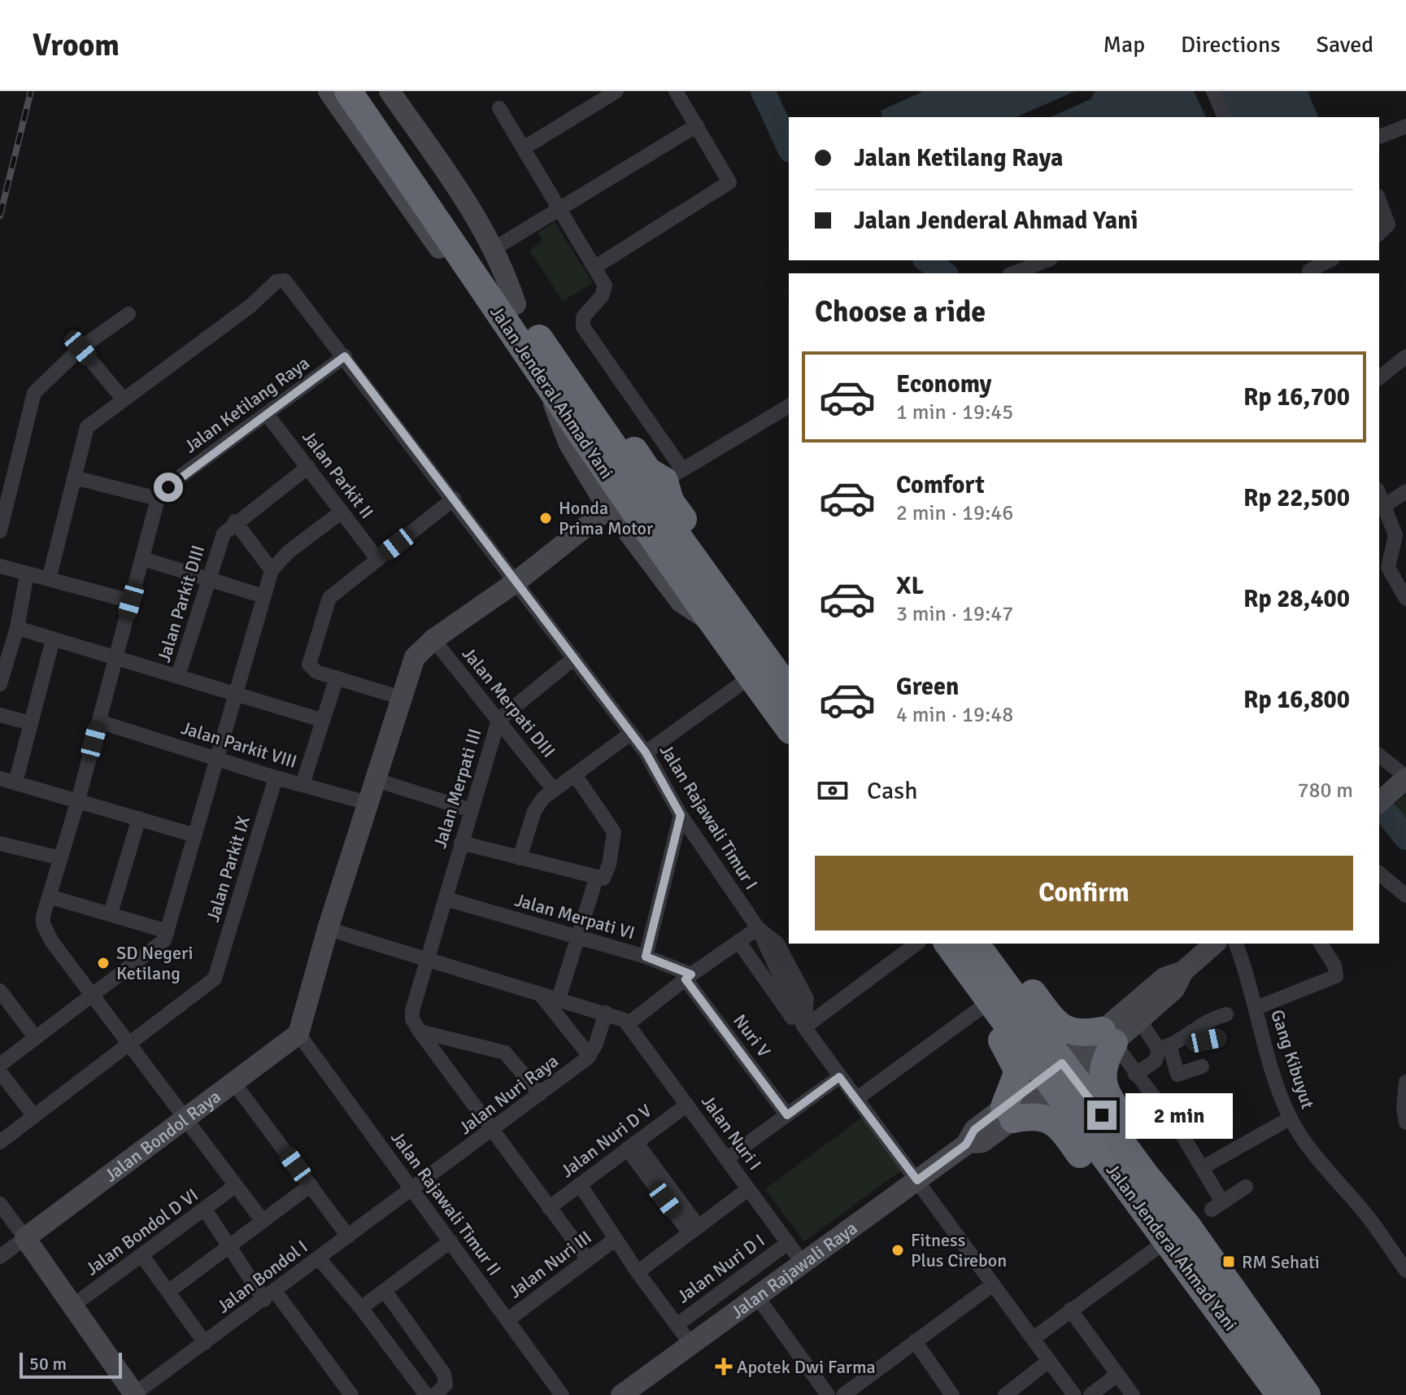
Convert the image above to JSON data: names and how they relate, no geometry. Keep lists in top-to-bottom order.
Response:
{
  "streets": {
    "highway": ["Jalan Jenderal Ahmad Yani"],
    "street": [
      "Jalan Ketilang Raya",
      "Jalan Parkit II",
      "Jalan Parkit DIII",
      "Jalan Merpati DIII",
      "Jalan Parkit VIII",
      "Jalan Merpati III",
      "Jalan Rajawali Timur I",
      "Jalan Parkit IX",
      "Jalan Merpati VI",
      "Nuri V",
      "Gang Kibuyut",
      "Jalan Nuri Raya",
      "Jalan Nuri I",
      "Jalan Bondol Raya",
      "Jalan Nuri D V",
      "Jalan Rajawali Timur II",
      "Jalan Bondol D VI",
      "Jalan Nuri III",
      "Jalan Nuri D I",
      "Jalan Rajawali Raya",
      "Jalan Bondol I"
    ]
  },
  "crossings": [
    ["Jalan Jenderal Ahmad Yani", "Jalan Rajawali Raya"],
    ["Jalan Ketilang Raya", "Jalan Parkit II"],
    ["Jalan Ketilang Raya", "Jalan Rajawali Timur I"],
    ["Jalan Parkit II", "Jalan Parkit DIII"],
    ["Jalan Merpati DIII", "Jalan Merpati III"],
    ["Jalan Parkit VIII", "Jalan Parkit IX"],
    ["Jalan Merpati III", "Jalan Rajawali Timur I"],
    ["Jalan Merpati III", "Jalan Merpati VI"],
    ["Jalan Rajawali Timur I", "Jalan Rajawali Raya"],
    ["Jalan Merpati VI", "Nuri V"],
    ["Jalan Nuri Raya", "Jalan Rajawali Timur II"],
    ["Jalan Nuri Raya", "Jalan Bondol I"],
    ["Jalan Nuri I", "Jalan Nuri D V"],
    ["Jalan Nuri I", "Jalan Nuri D I"],
    ["Jalan Nuri I", "Jalan Rajawali Raya"],
    ["Jalan Bondol Raya", "Jalan Rajawali Timur II"],
    ["Jalan Rajawali Timur II", "Jalan Nuri III"],
    ["Jalan Rajawali Timur II", "Jalan Bondol I"]
  ],
  "places": {
    "other": ["Honda Prima Motor", "SD Negeri Ketilang", "Fitness Plus Cirebon"],
    "transit": ["RM Sehati"],
    "health": ["Apotek Dwi Farma"]
  },
  "scale_bar": "50 m",
  "page": {
    "header": "Vroom",
    "nav": ["Map", "Directions", "Saved"],
    "banner": ["Jalan Ketilang Raya", "Jalan Jenderal Ahmad Yani"],
    "heading": "Choose a ride",
    "list": [
      {
        "name": "Economy",
        "note": "1 min · 19:45",
        "value": "Rp 16,700"
      },
      {
        "name": "Comfort",
        "note": "2 min · 19:46",
        "value": "Rp 22,500"
      },
      {
        "name": "XL",
        "note": "3 min · 19:47",
        "value": "Rp 28,400"
      },
      {
        "name": "Green",
        "note": "4 min · 19:48",
        "value": "Rp 16,800"
      }
    ],
    "pay": ["Cash", "780 m"],
    "buttons": "Confirm",
    "bubble": "2 min",
    "scale": "50 m"
  }
}
